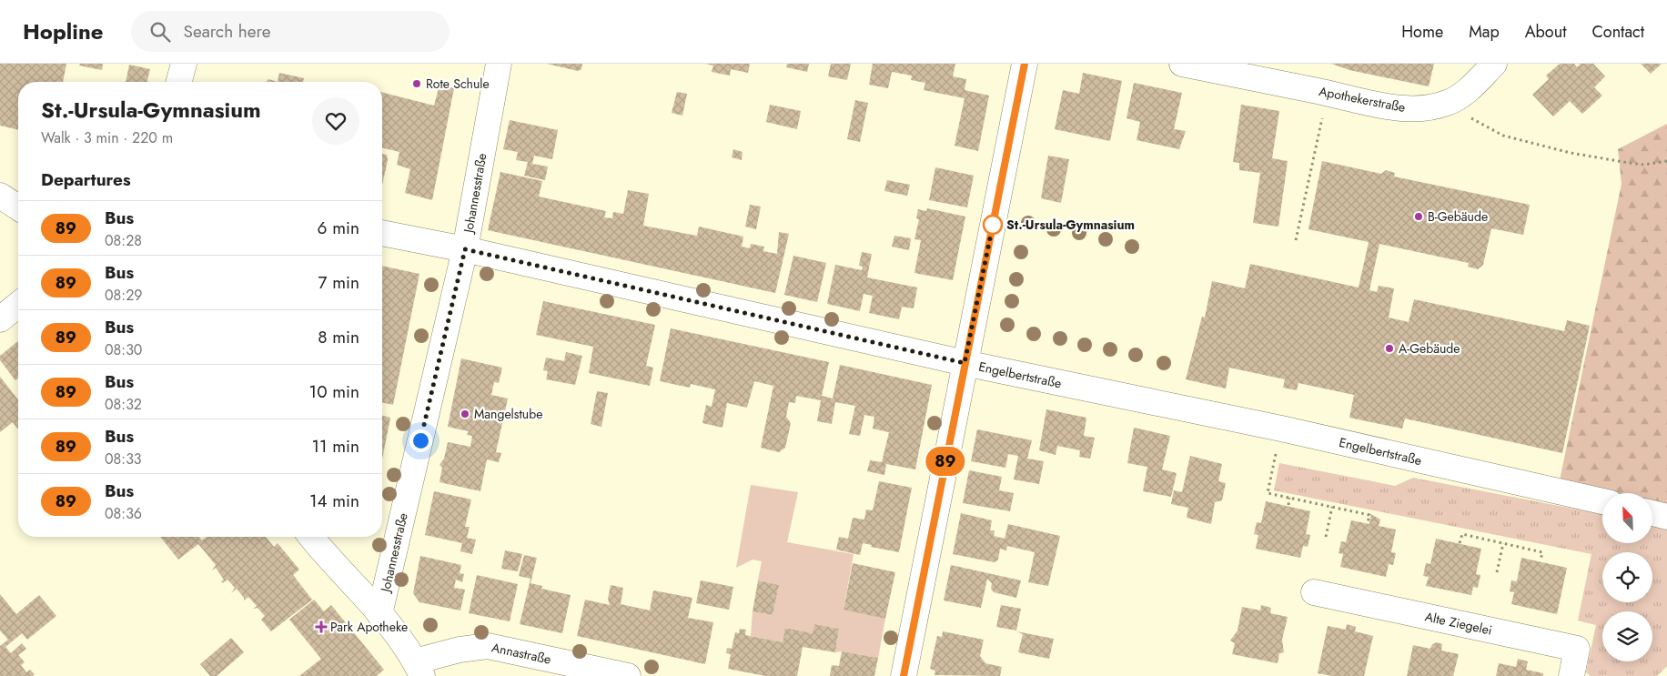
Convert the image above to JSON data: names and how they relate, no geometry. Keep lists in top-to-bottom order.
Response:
{
  "streets": {
    "street": [
      "Apothekerstraße",
      "Johannesstraße",
      "Engelbertstraße",
      "Alte Ziegelei",
      "Annastraße"
    ]
  },
  "crossings": [
    ["Johannesstraße", "Engelbertstraße"]
  ],
  "places": {
    "other": [
      "Rote Schule",
      "B-Gebäude",
      "St.-Ursula-Gymnasium",
      "A-Gebäude",
      "Mangelstube"
    ],
    "health": ["Park Apotheke"]
  },
  "lines": ["bus line 89"],
  "north": "top left",
  "page": {
    "header": "Hopline",
    "search": "Search here",
    "nav": [
      "Home",
      "Map",
      "About",
      "Contact"
    ],
    "on_map": "89",
    "heading": [
      ["St.-Ursula-Gymnasium", "Walk · 3 min · 220 m"],
      "Departures"
    ],
    "list": [
      {
        "mark": "89",
        "name": "Bus",
        "note": "08:28",
        "value": "6 min"
      },
      {
        "mark": "89",
        "name": "Bus",
        "note": "08:29",
        "value": "7 min"
      },
      {
        "mark": "89",
        "name": "Bus",
        "note": "08:30",
        "value": "8 min"
      },
      {
        "mark": "89",
        "name": "Bus",
        "note": "08:32",
        "value": "10 min"
      },
      {
        "mark": "89",
        "name": "Bus",
        "note": "08:33",
        "value": "11 min"
      },
      {
        "mark": "89",
        "name": "Bus",
        "note": "08:36",
        "value": "14 min"
      }
    ]
  }
}
